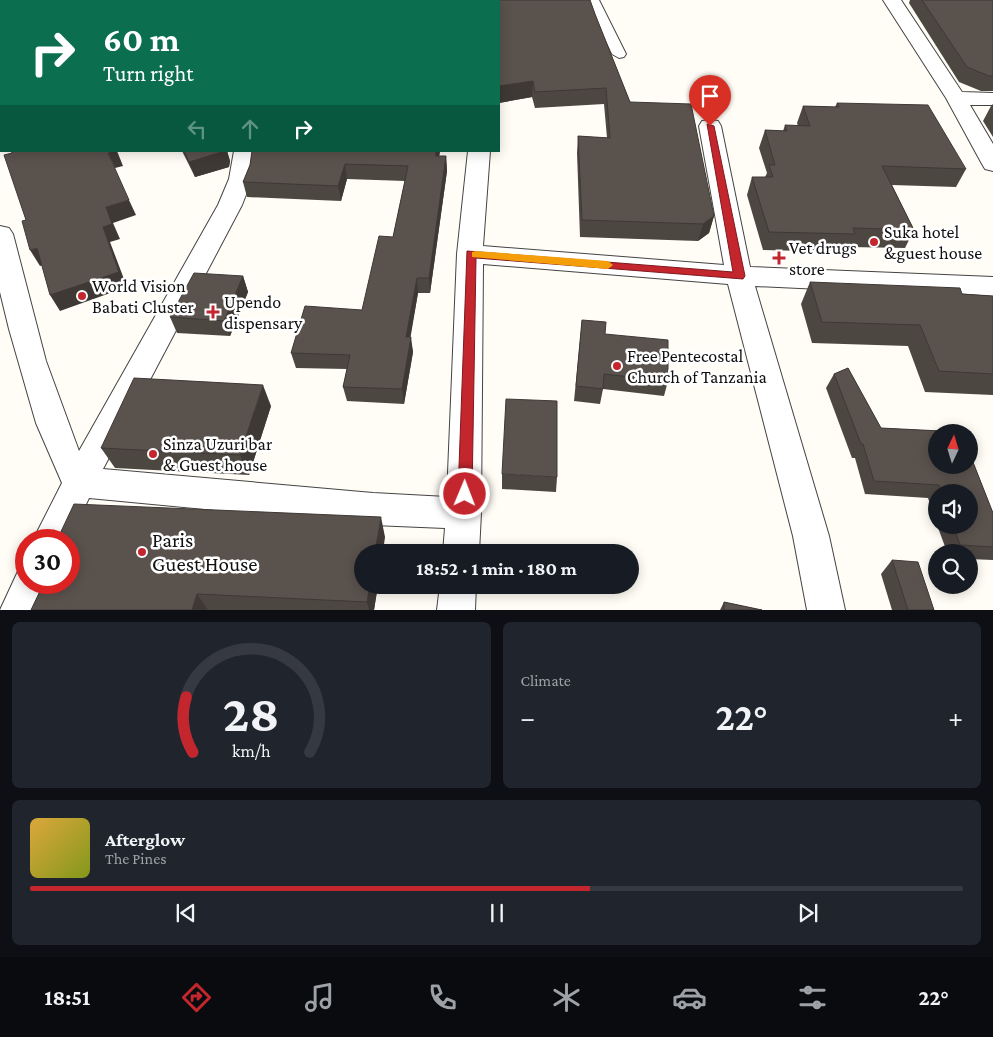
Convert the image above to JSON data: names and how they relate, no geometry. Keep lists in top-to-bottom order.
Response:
{
  "places": {
    "other": [
      "Suka hotel &guest house",
      "World Vision Babati Cluster",
      "Free Pentecostal Church of Tanzania",
      "Sinza Uzuri bar & Guest house",
      "Paris Guest House"
    ],
    "health": ["Vet drugs store", "Upendo dispensary"]
  },
  "north": "top",
  "page": {
    "turn": ["60 m", "Turn right"],
    "limit": "30",
    "trip": "18:52 · 1 min · 180 m",
    "tile": "Climate",
    "heat": ["−", "22°", "+"],
    "song": ["Afterglow", "The Pines"],
    "tabs": ["18:51", "22°"],
    "gauge": ["28", "km/h"]
  }
}
